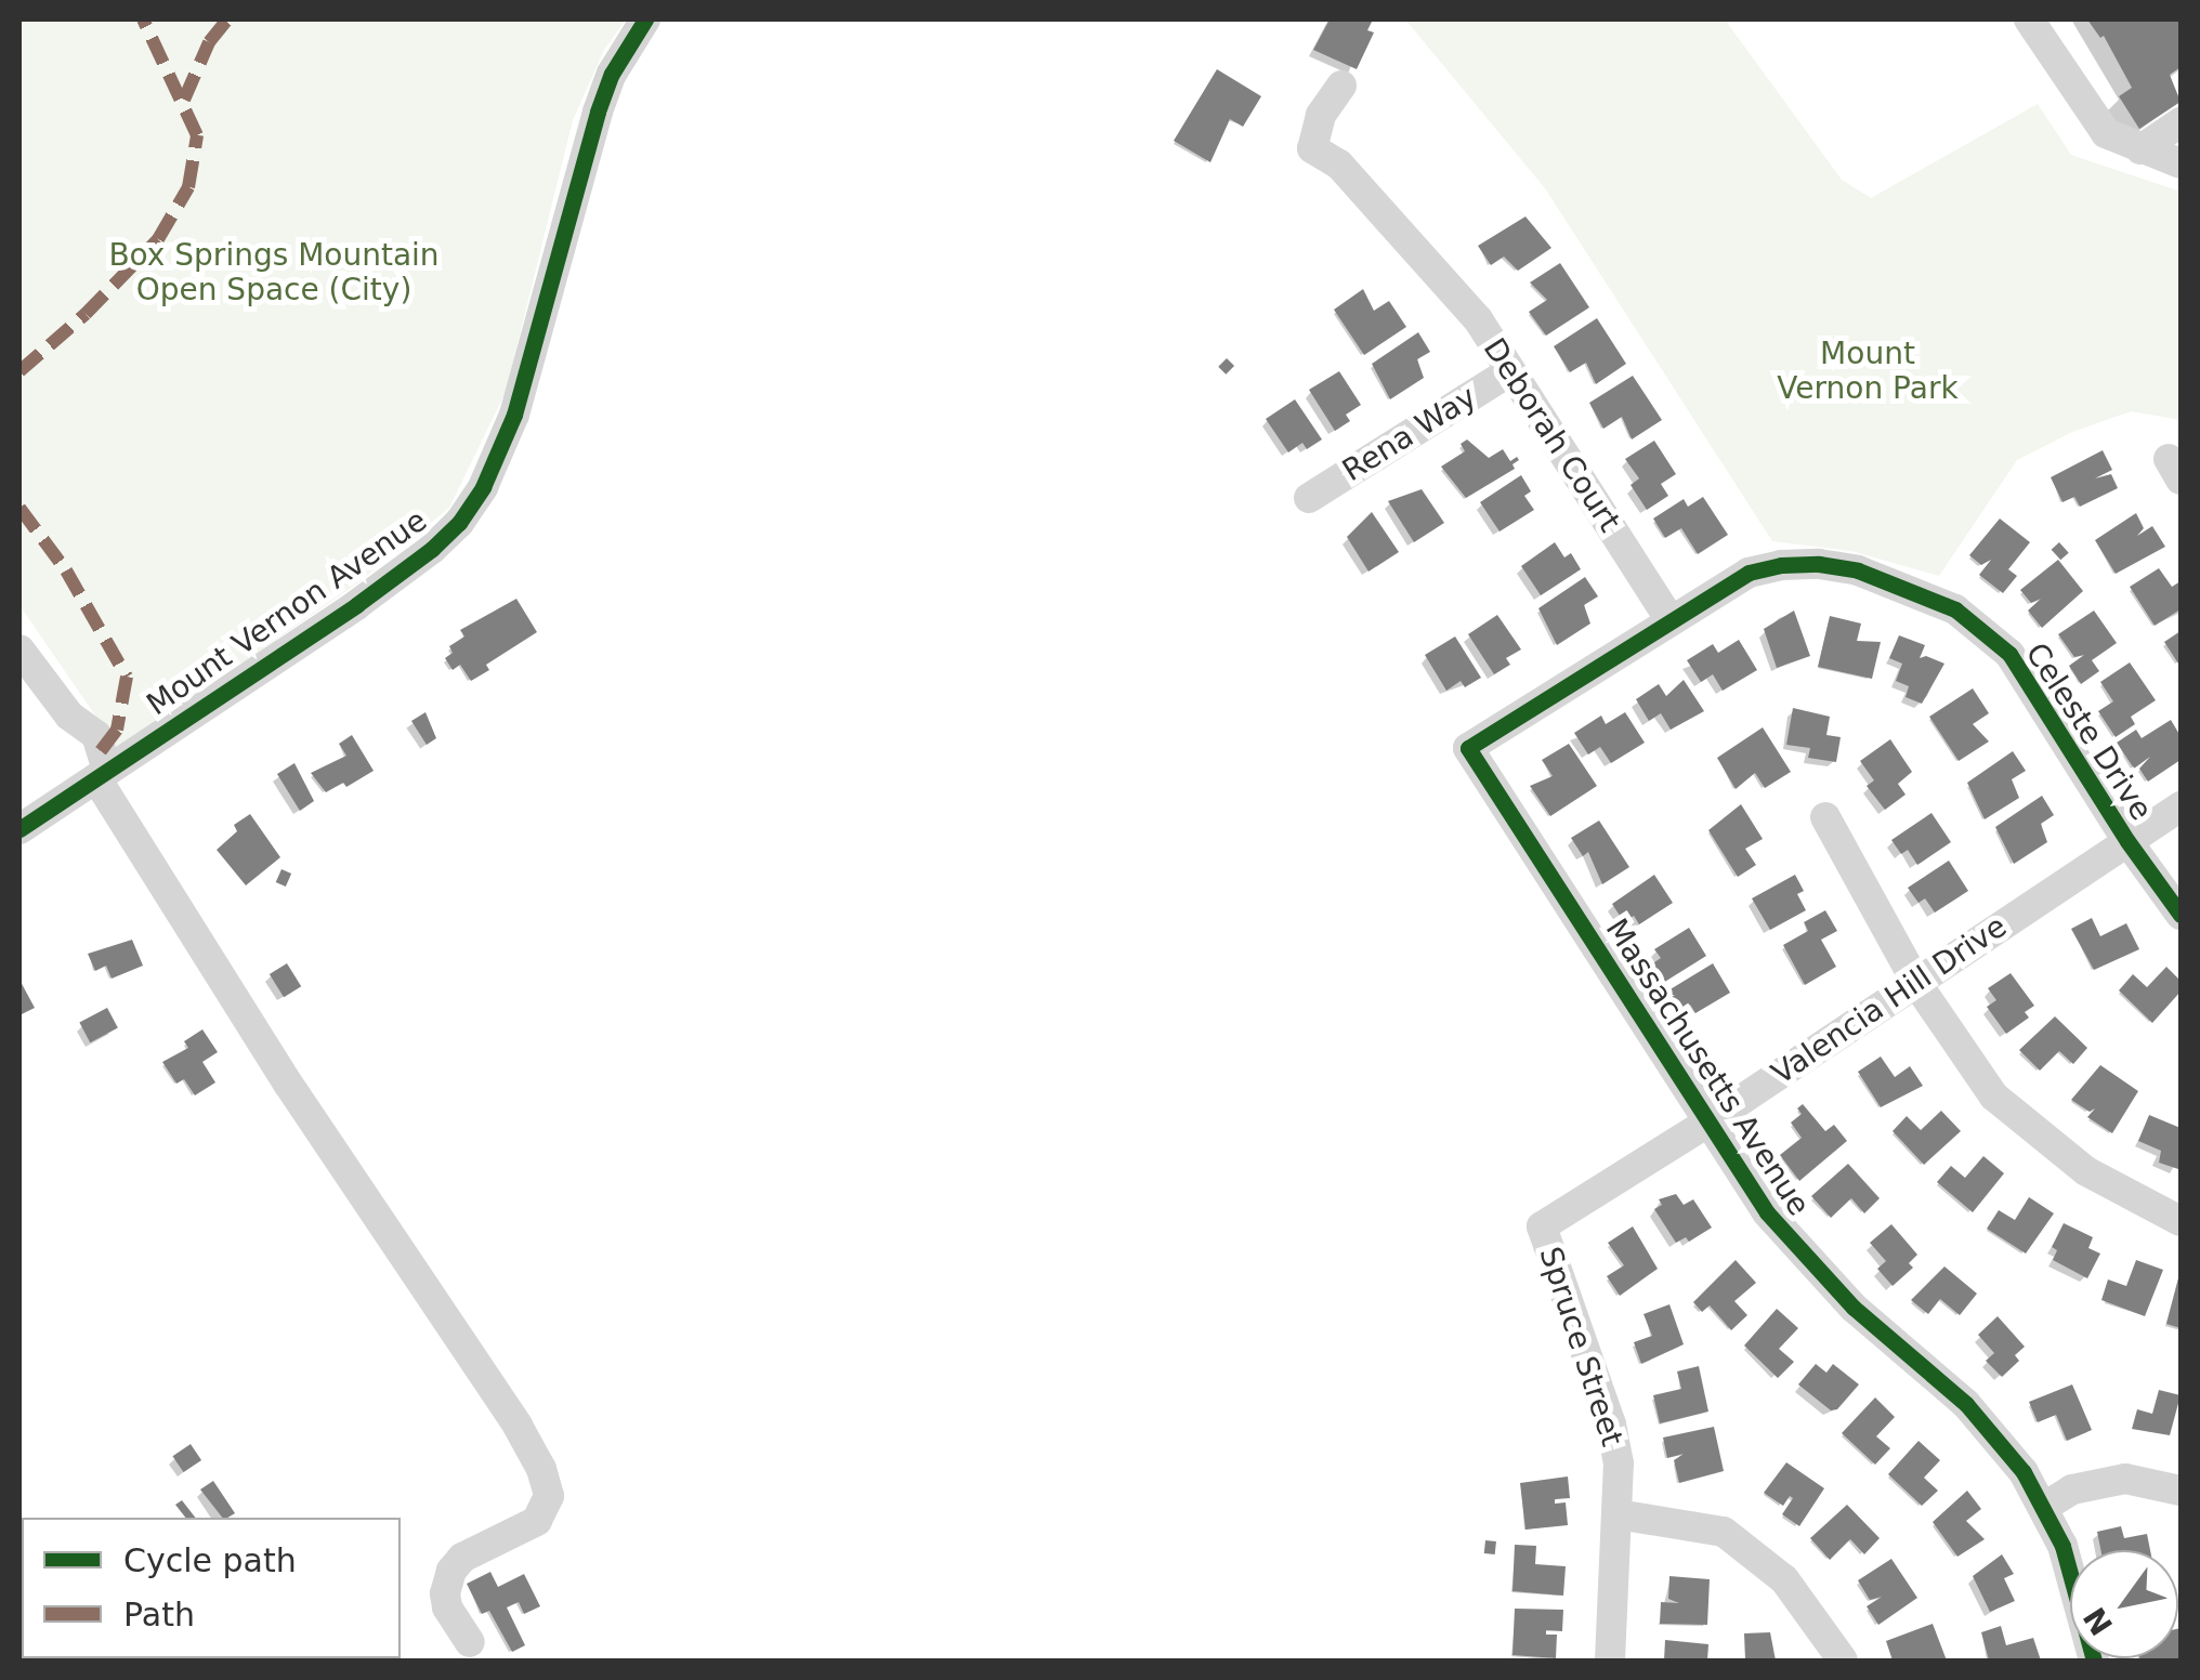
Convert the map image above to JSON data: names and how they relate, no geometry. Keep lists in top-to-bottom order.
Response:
{
  "streets": {
    "street": [
      "Rena Way",
      "Deborah Court",
      "Mount Vernon Avenue",
      "Celeste Drive",
      "Valencia Hill Drive",
      "Massachusetts Avenue",
      "Spruce Street"
    ]
  },
  "crossings": [
    ["Rena Way", "Deborah Court"],
    ["Deborah Court", "Celeste Drive"],
    ["Celeste Drive", "Valencia Hill Drive"],
    ["Celeste Drive", "Massachusetts Avenue"],
    ["Valencia Hill Drive", "Massachusetts Avenue"],
    ["Valencia Hill Drive", "Spruce Street"]
  ],
  "parks": ["Box Springs Mountain Open Space (City)", "Mount Vernon Park"],
  "legend": ["Cycle path", "Path"],
  "north": "bottom left"
}
